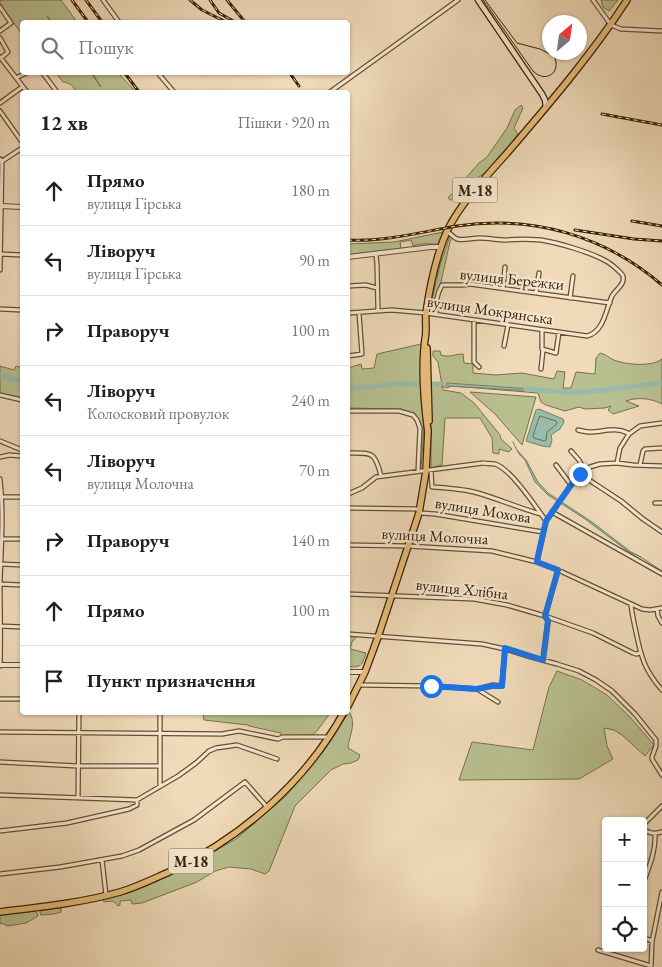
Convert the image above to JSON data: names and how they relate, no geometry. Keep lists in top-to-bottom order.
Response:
{
  "streets": {
    "highway": ["М-18"],
    "street": [
      "вулиця Бережки",
      "вулиця Мокрянська",
      "вулиця Мохова",
      "вулиця Молочна",
      "вулиця Хлібна"
    ]
  },
  "crossings": [
    ["М-18", "вулиця Мокрянська"],
    ["М-18", "вулиця Мохова"],
    ["М-18", "вулиця Молочна"],
    ["М-18", "вулиця Хлібна"],
    ["вулиця Бережки", "вулиця Мокрянська"]
  ],
  "north": "top right",
  "page": {
    "search": "Пошук",
    "heading": ["12 хв", "Пішки · 920 m"],
    "list": [
      ["Прямо", "вулиця Гірська", "180 m"],
      ["Ліворуч", "вулиця Гірська", "90 m"],
      ["Праворуч", "100 m"],
      ["Ліворуч", "Колосковий провулок", "240 m"],
      ["Ліворуч", "вулиця Молочна", "70 m"],
      ["Праворуч", "140 m"],
      ["Прямо", "100 m"],
      "Пункт призначення"
    ],
    "map_buttons": ["+", "−"]
  }
}
